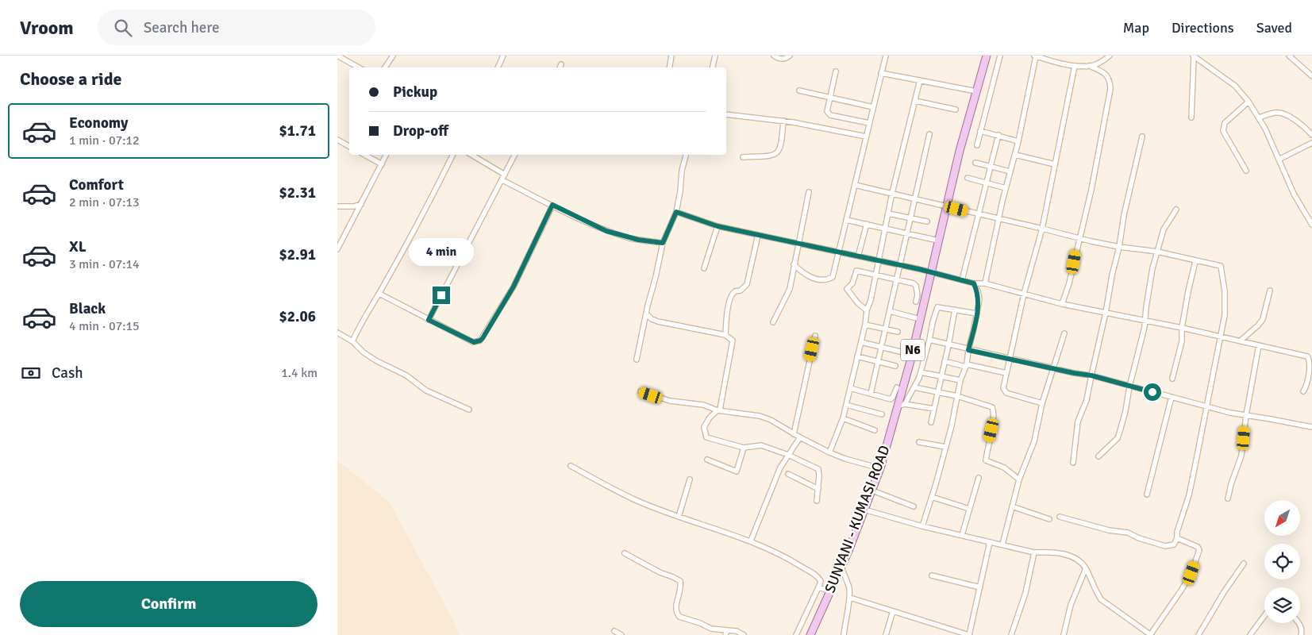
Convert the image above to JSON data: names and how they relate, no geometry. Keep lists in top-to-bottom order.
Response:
{
  "streets": {
    "main road": ["N6", "SUNYANI - KUMASI ROAD"]
  },
  "north": "bottom left",
  "page": {
    "header": "Vroom",
    "search": "Search here",
    "nav": ["Map", "Directions", "Saved"],
    "heading": "Choose a ride",
    "banner": ["Pickup", "Drop-off"],
    "list": [
      {
        "name": "Economy",
        "note": "1 min · 07:12",
        "value": "$1.71"
      },
      {
        "name": "Comfort",
        "note": "2 min · 07:13",
        "value": "$2.31"
      },
      {
        "name": "XL",
        "note": "3 min · 07:14",
        "value": "$2.91"
      },
      {
        "name": "Black",
        "note": "4 min · 07:15",
        "value": "$2.06"
      }
    ],
    "bubble": "4 min",
    "pay": ["Cash", "1.4 km"],
    "buttons": "Confirm"
  }
}
